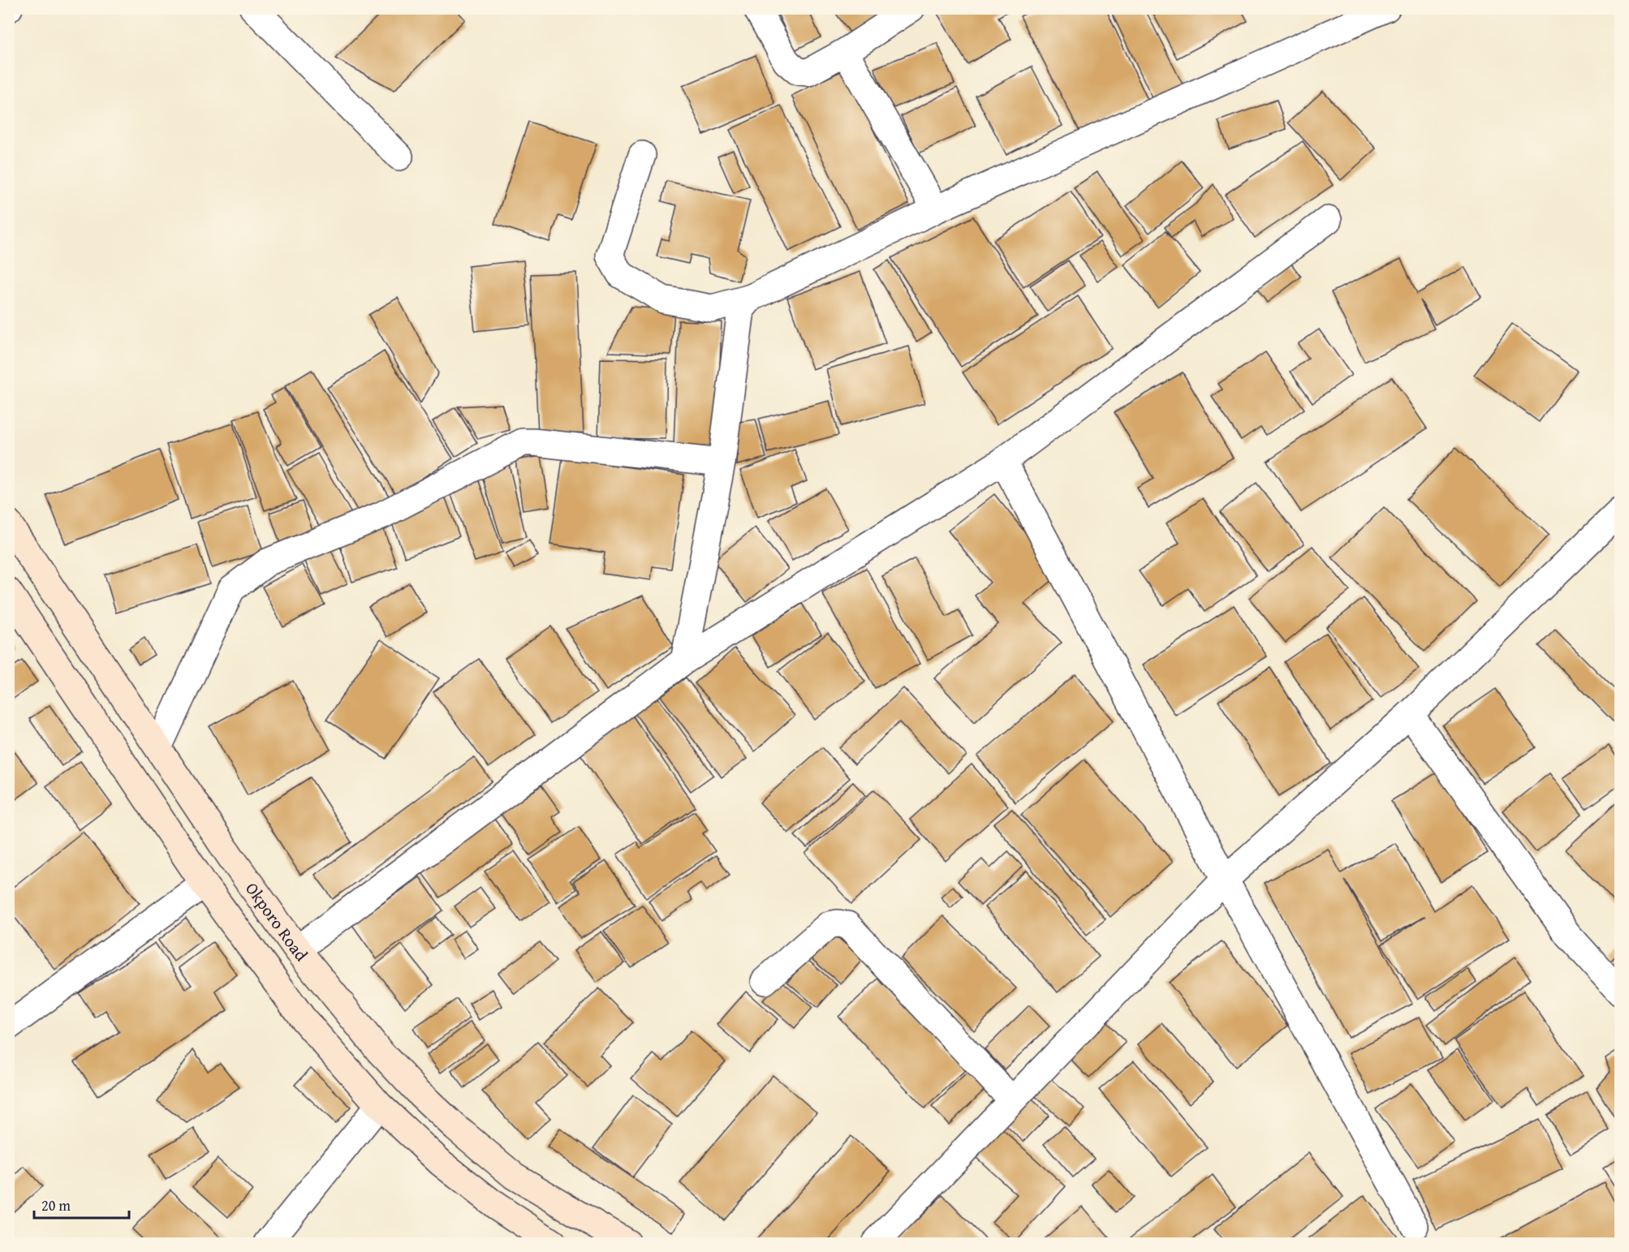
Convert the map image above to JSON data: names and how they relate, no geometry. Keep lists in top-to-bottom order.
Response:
{
  "streets": {
    "main road": ["Okporo Road"]
  },
  "scale_bar": "20 m"
}
